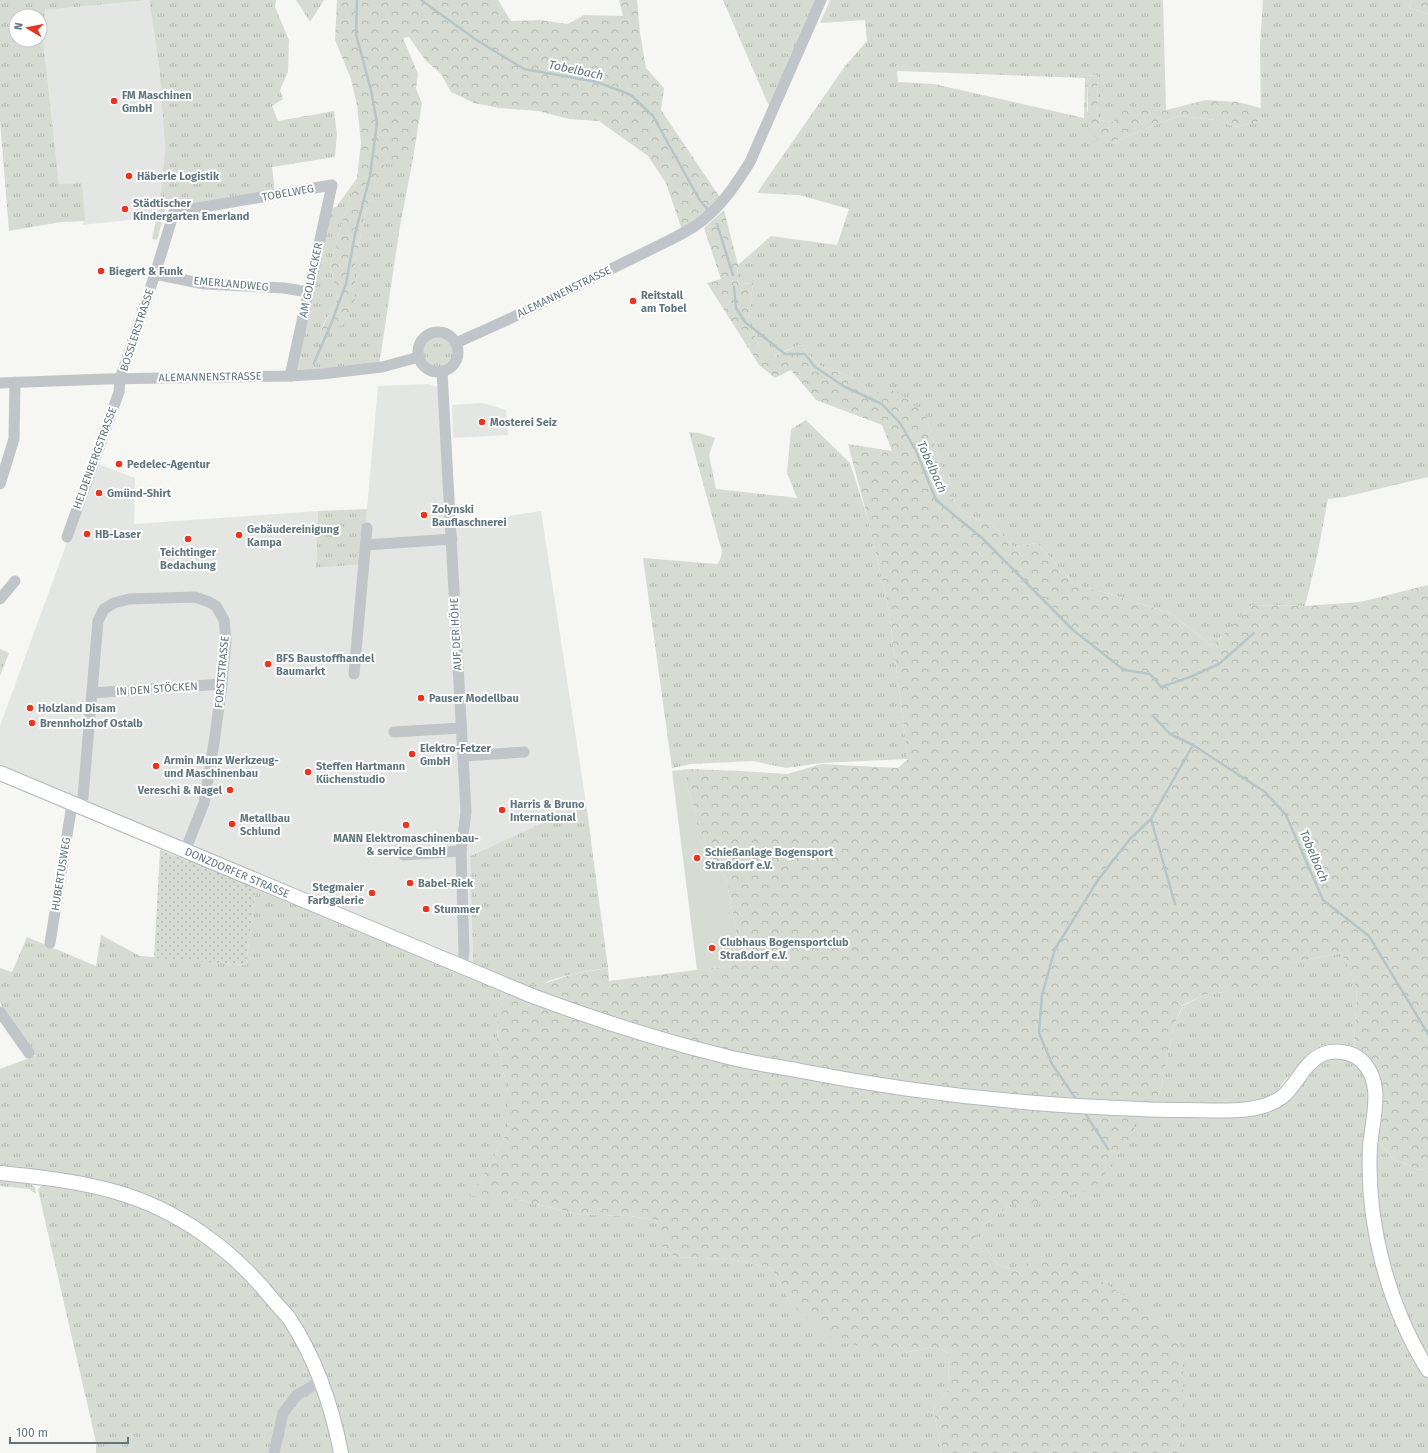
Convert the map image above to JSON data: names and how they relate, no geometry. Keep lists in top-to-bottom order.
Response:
{
  "streets": {
    "main road": ["DONZDORFER STRASSE"],
    "street": [
      "TOBELWEG",
      "AM GOLDACKER",
      "EMERLANDWEG",
      "ALEMANNENSTRASSE",
      "BOSSLERSTRASSE",
      "HELDENBERGSTRASSE",
      "AUF DER HÖHE",
      "FORSTSTRASSE",
      "IN DEN STÖCKEN",
      "HUBERTUSWEG"
    ]
  },
  "crossings": [
    ["TOBELWEG", "AM GOLDACKER"],
    ["TOBELWEG", "BOSSLERSTRASSE"],
    ["AM GOLDACKER", "EMERLANDWEG"],
    ["AM GOLDACKER", "ALEMANNENSTRASSE"],
    ["EMERLANDWEG", "BOSSLERSTRASSE"],
    ["ALEMANNENSTRASSE", "BOSSLERSTRASSE"],
    ["ALEMANNENSTRASSE", "HELDENBERGSTRASSE"],
    ["ALEMANNENSTRASSE", "AUF DER HÖHE"],
    ["BOSSLERSTRASSE", "HELDENBERGSTRASSE"],
    ["AUF DER HÖHE", "DONZDORFER STRASSE"],
    ["FORSTSTRASSE", "IN DEN STÖCKEN"],
    ["FORSTSTRASSE", "DONZDORFER STRASSE"],
    ["FORSTSTRASSE", "HUBERTUSWEG"],
    ["DONZDORFER STRASSE", "HUBERTUSWEG"]
  ],
  "water": ["Tobelbach"],
  "places": [
    "FM Maschinen GmbH",
    "Häberle Logistik",
    "Städtischer Kindergarten Emerland",
    "Biegert & Funk",
    "Reitstall am Tobel",
    "Mosterei Seiz",
    "Pedelec-Agentur",
    "Gmünd-Shirt",
    "Zolynski Bauflaschnerei",
    "HB-Laser",
    "Gebäudereinigung Kampa",
    "Teichtinger Bedachung",
    "BFS Baustoffhandel Baumarkt",
    "Pauser Modellbau",
    "Holzland Disam",
    "Brennholzhof Ostalb",
    "Elektro-Fetzer GmbH",
    "Armin Munz Werkzeug- und Maschinenbau",
    "Steffen Hartmann Küchenstudio",
    "Vereschi & Nagel",
    "Harris & Bruno International",
    "Metallbau Schlund",
    "MANN Elektromaschinenbau- & service GmbH",
    "Schießanlage Bogensport Straßdorf e.V.",
    "Babel-Riek",
    "Stegmaier Farbgalerie",
    "Stummer",
    "Clubhaus Bogensportclub Straßdorf e.V."
  ],
  "scale_bar": "100 m",
  "north": "left"
}
